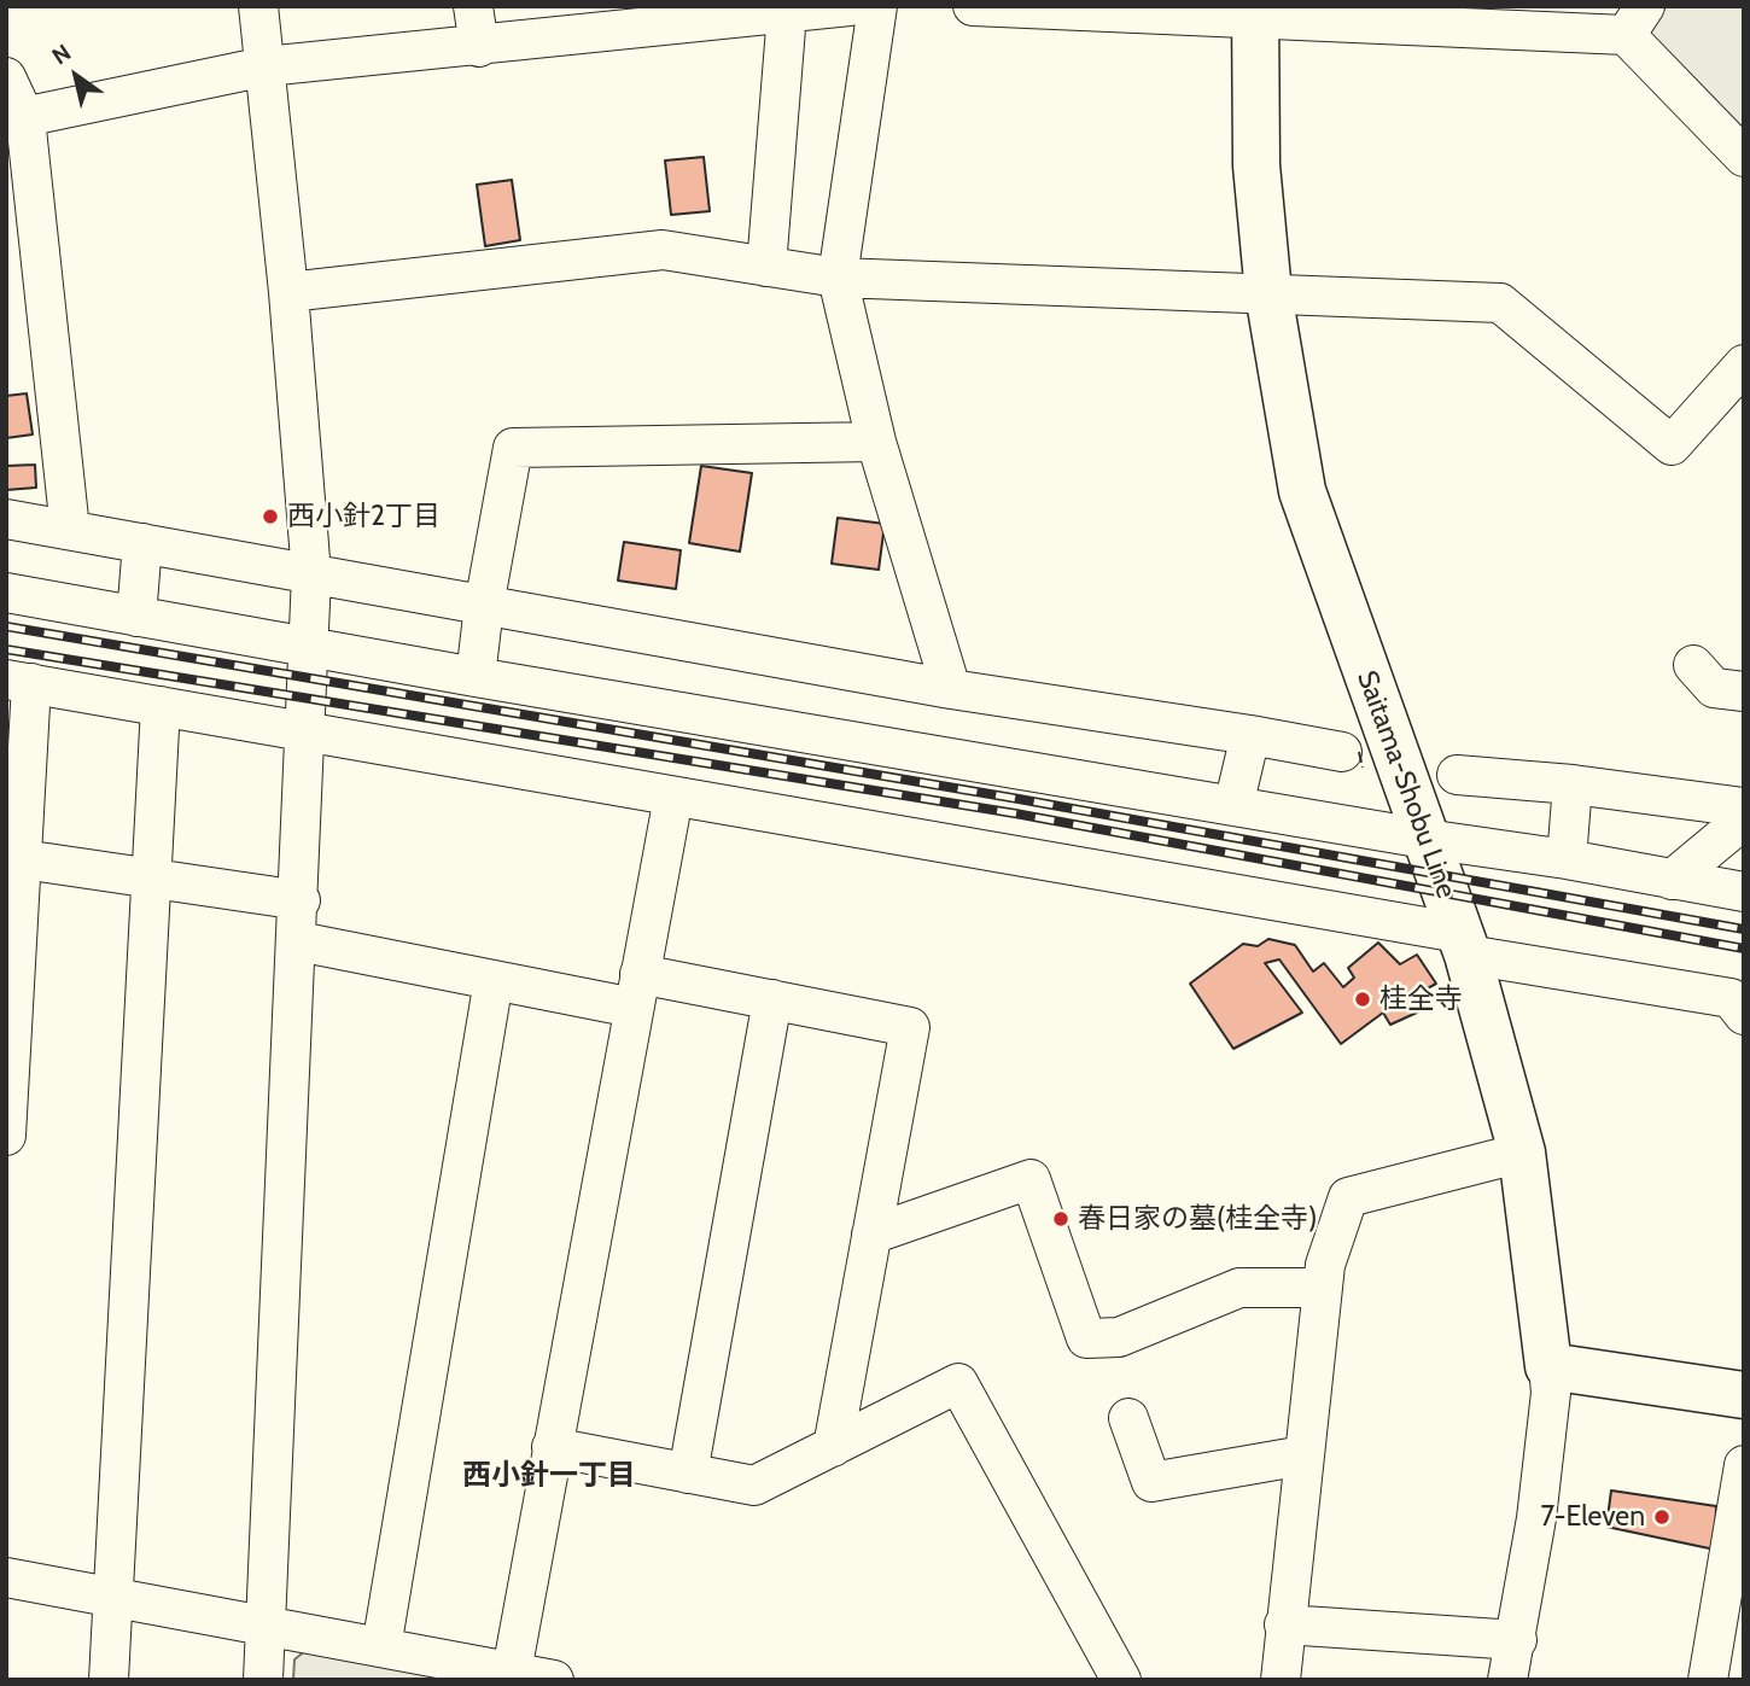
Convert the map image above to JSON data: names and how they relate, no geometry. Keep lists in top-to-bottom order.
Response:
{
  "streets": {
    "main road": ["Saitama-Shobu Line"]
  },
  "districts": ["西小針一丁目"],
  "places": [
    "西小針2丁目",
    "桂全寺",
    "春日家の墓(桂全寺)",
    "7-Eleven"
  ],
  "north": "top left"
}
